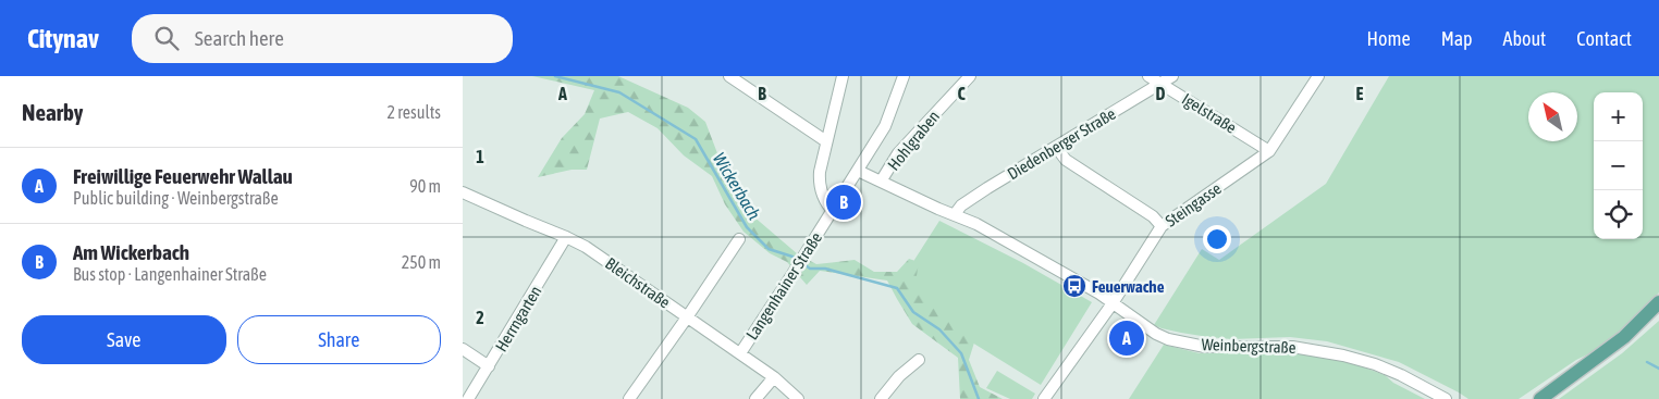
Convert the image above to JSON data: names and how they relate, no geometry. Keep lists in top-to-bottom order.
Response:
{
  "streets": {
    "street": [
      "Igelstraße",
      "Hohlgraben",
      "Diedenberger Straße",
      "Steingasse",
      "Bleichstraße",
      "Langenhainer Straße",
      "Herrngarten",
      "Weinbergstraße"
    ]
  },
  "crossings": [
    ["Igelstraße", "Diedenberger Straße"],
    ["Igelstraße", "Steingasse"],
    ["Hohlgraben", "Weinbergstraße"],
    ["Diedenberger Straße", "Weinbergstraße"],
    ["Steingasse", "Weinbergstraße"],
    ["Bleichstraße", "Langenhainer Straße"],
    ["Bleichstraße", "Herrngarten"],
    ["Langenhainer Straße", "Weinbergstraße"]
  ],
  "water": ["Wickerbach"],
  "places": {
    "bus stop": ["Feuerwache"]
  },
  "north": "top left",
  "page": {
    "header": "Citynav",
    "search": "Search here",
    "nav": [
      "Home",
      "Map",
      "About",
      "Contact"
    ],
    "heading": ["Nearby", "2 results"],
    "map_buttons": ["+", "−"],
    "list": [
      {
        "mark": "A",
        "name": "Freiwillige Feuerwehr Wallau",
        "note": "Public building · Weinbergstraße",
        "value": "90 m"
      },
      {
        "mark": "B",
        "name": "Am Wickerbach",
        "note": "Bus stop · Langenhainer Straße",
        "value": "250 m"
      }
    ],
    "pins": ["B", "A"],
    "buttons": ["Save", "Share"]
  },
  "grid": {
    "columns": [
      "A",
      "B",
      "C",
      "D",
      "E"
    ],
    "rows": ["1", "2"]
  }
}
